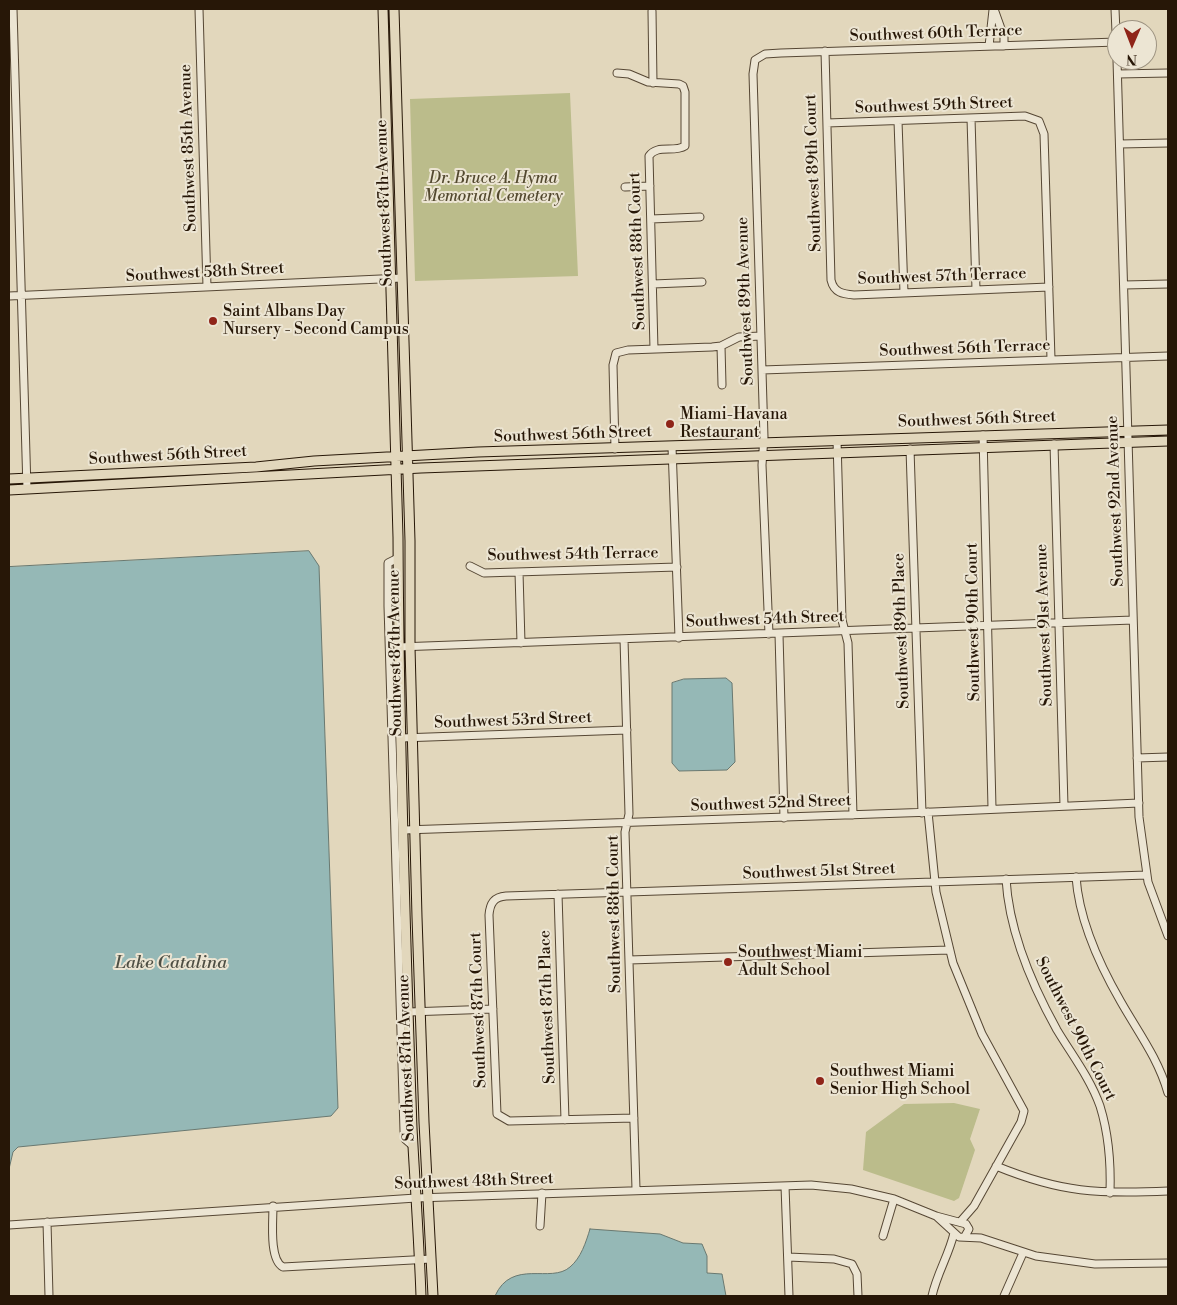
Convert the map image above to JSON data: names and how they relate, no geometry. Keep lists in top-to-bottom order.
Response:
{
  "streets": {
    "main road": ["Southwest 87th Avenue", "Southwest 56th Street"],
    "street": [
      "Southwest 60th Terrace",
      "Southwest 59th Street",
      "Southwest 85th Avenue",
      "Southwest 89th Court",
      "Southwest 88th Court",
      "Southwest 58th Street",
      "Southwest 57th Terrace",
      "Southwest 89th Avenue",
      "Southwest 56th Terrace",
      "Southwest 92nd Avenue",
      "Southwest 54th Terrace",
      "Southwest 54th Street",
      "Southwest 90th Court",
      "Southwest 91st Avenue",
      "Southwest 89th Place",
      "Southwest 53rd Street",
      "Southwest 52nd Street",
      "Southwest 51st Street",
      "Southwest 87th Place",
      "Southwest 87th Court",
      "Southwest 48th Street"
    ]
  },
  "crossings": [
    ["Southwest 60th Terrace", "Southwest 89th Court"],
    ["Southwest 60th Terrace", "Southwest 89th Avenue"],
    ["Southwest 59th Street", "Southwest 89th Court"],
    ["Southwest 59th Street", "Southwest 57th Terrace"],
    ["Southwest 85th Avenue", "Southwest 58th Street"],
    ["Southwest 89th Court", "Southwest 57th Terrace"],
    ["Southwest 87th Avenue", "Southwest 58th Street"],
    ["Southwest 87th Avenue", "Southwest 56th Street"],
    ["Southwest 87th Avenue", "Southwest 54th Street"],
    ["Southwest 87th Avenue", "Southwest 53rd Street"],
    ["Southwest 87th Avenue", "Southwest 52nd Street"],
    ["Southwest 87th Avenue", "Southwest 48th Street"],
    ["Southwest 88th Court", "Southwest 54th Street"],
    ["Southwest 88th Court", "Southwest 53rd Street"],
    ["Southwest 88th Court", "Southwest 52nd Street"],
    ["Southwest 88th Court", "Southwest 51st Street"],
    ["Southwest 88th Court", "Southwest 48th Street"],
    ["Southwest 89th Avenue", "Southwest 56th Terrace"],
    ["Southwest 89th Avenue", "Southwest 56th Street"],
    ["Southwest 89th Avenue", "Southwest 54th Street"],
    ["Southwest 56th Terrace", "Southwest 92nd Avenue"],
    ["Southwest 56th Street", "Southwest 92nd Avenue"],
    ["Southwest 56th Street", "Southwest 90th Court"],
    ["Southwest 56th Street", "Southwest 91st Avenue"],
    ["Southwest 56th Street", "Southwest 89th Place"],
    ["Southwest 92nd Avenue", "Southwest 54th Street"],
    ["Southwest 92nd Avenue", "Southwest 52nd Street"],
    ["Southwest 92nd Avenue", "Southwest 51st Street"],
    ["Southwest 54th Street", "Southwest 90th Court"],
    ["Southwest 54th Street", "Southwest 91st Avenue"],
    ["Southwest 54th Street", "Southwest 89th Place"],
    ["Southwest 90th Court", "Southwest 52nd Street"],
    ["Southwest 90th Court", "Southwest 51st Street"],
    ["Southwest 91st Avenue", "Southwest 52nd Street"],
    ["Southwest 89th Place", "Southwest 52nd Street"],
    ["Southwest 89th Place", "Southwest 51st Street"],
    ["Southwest 89th Place", "Southwest 48th Street"],
    ["Southwest 51st Street", "Southwest 87th Place"],
    ["Southwest 51st Street", "Southwest 87th Court"],
    ["Southwest 87th Place", "Southwest 87th Court"]
  ],
  "water": ["Lake Catalina"],
  "parks": ["Dr. Bruce A. Hyma Memorial Cemetery"],
  "places": [
    "Saint Albans Day Nursery - Second Campus",
    "Miami-Havana Restaurant",
    "Southwest Miami Adult School",
    "Southwest Miami Senior High School"
  ],
  "north": "bottom"
}
